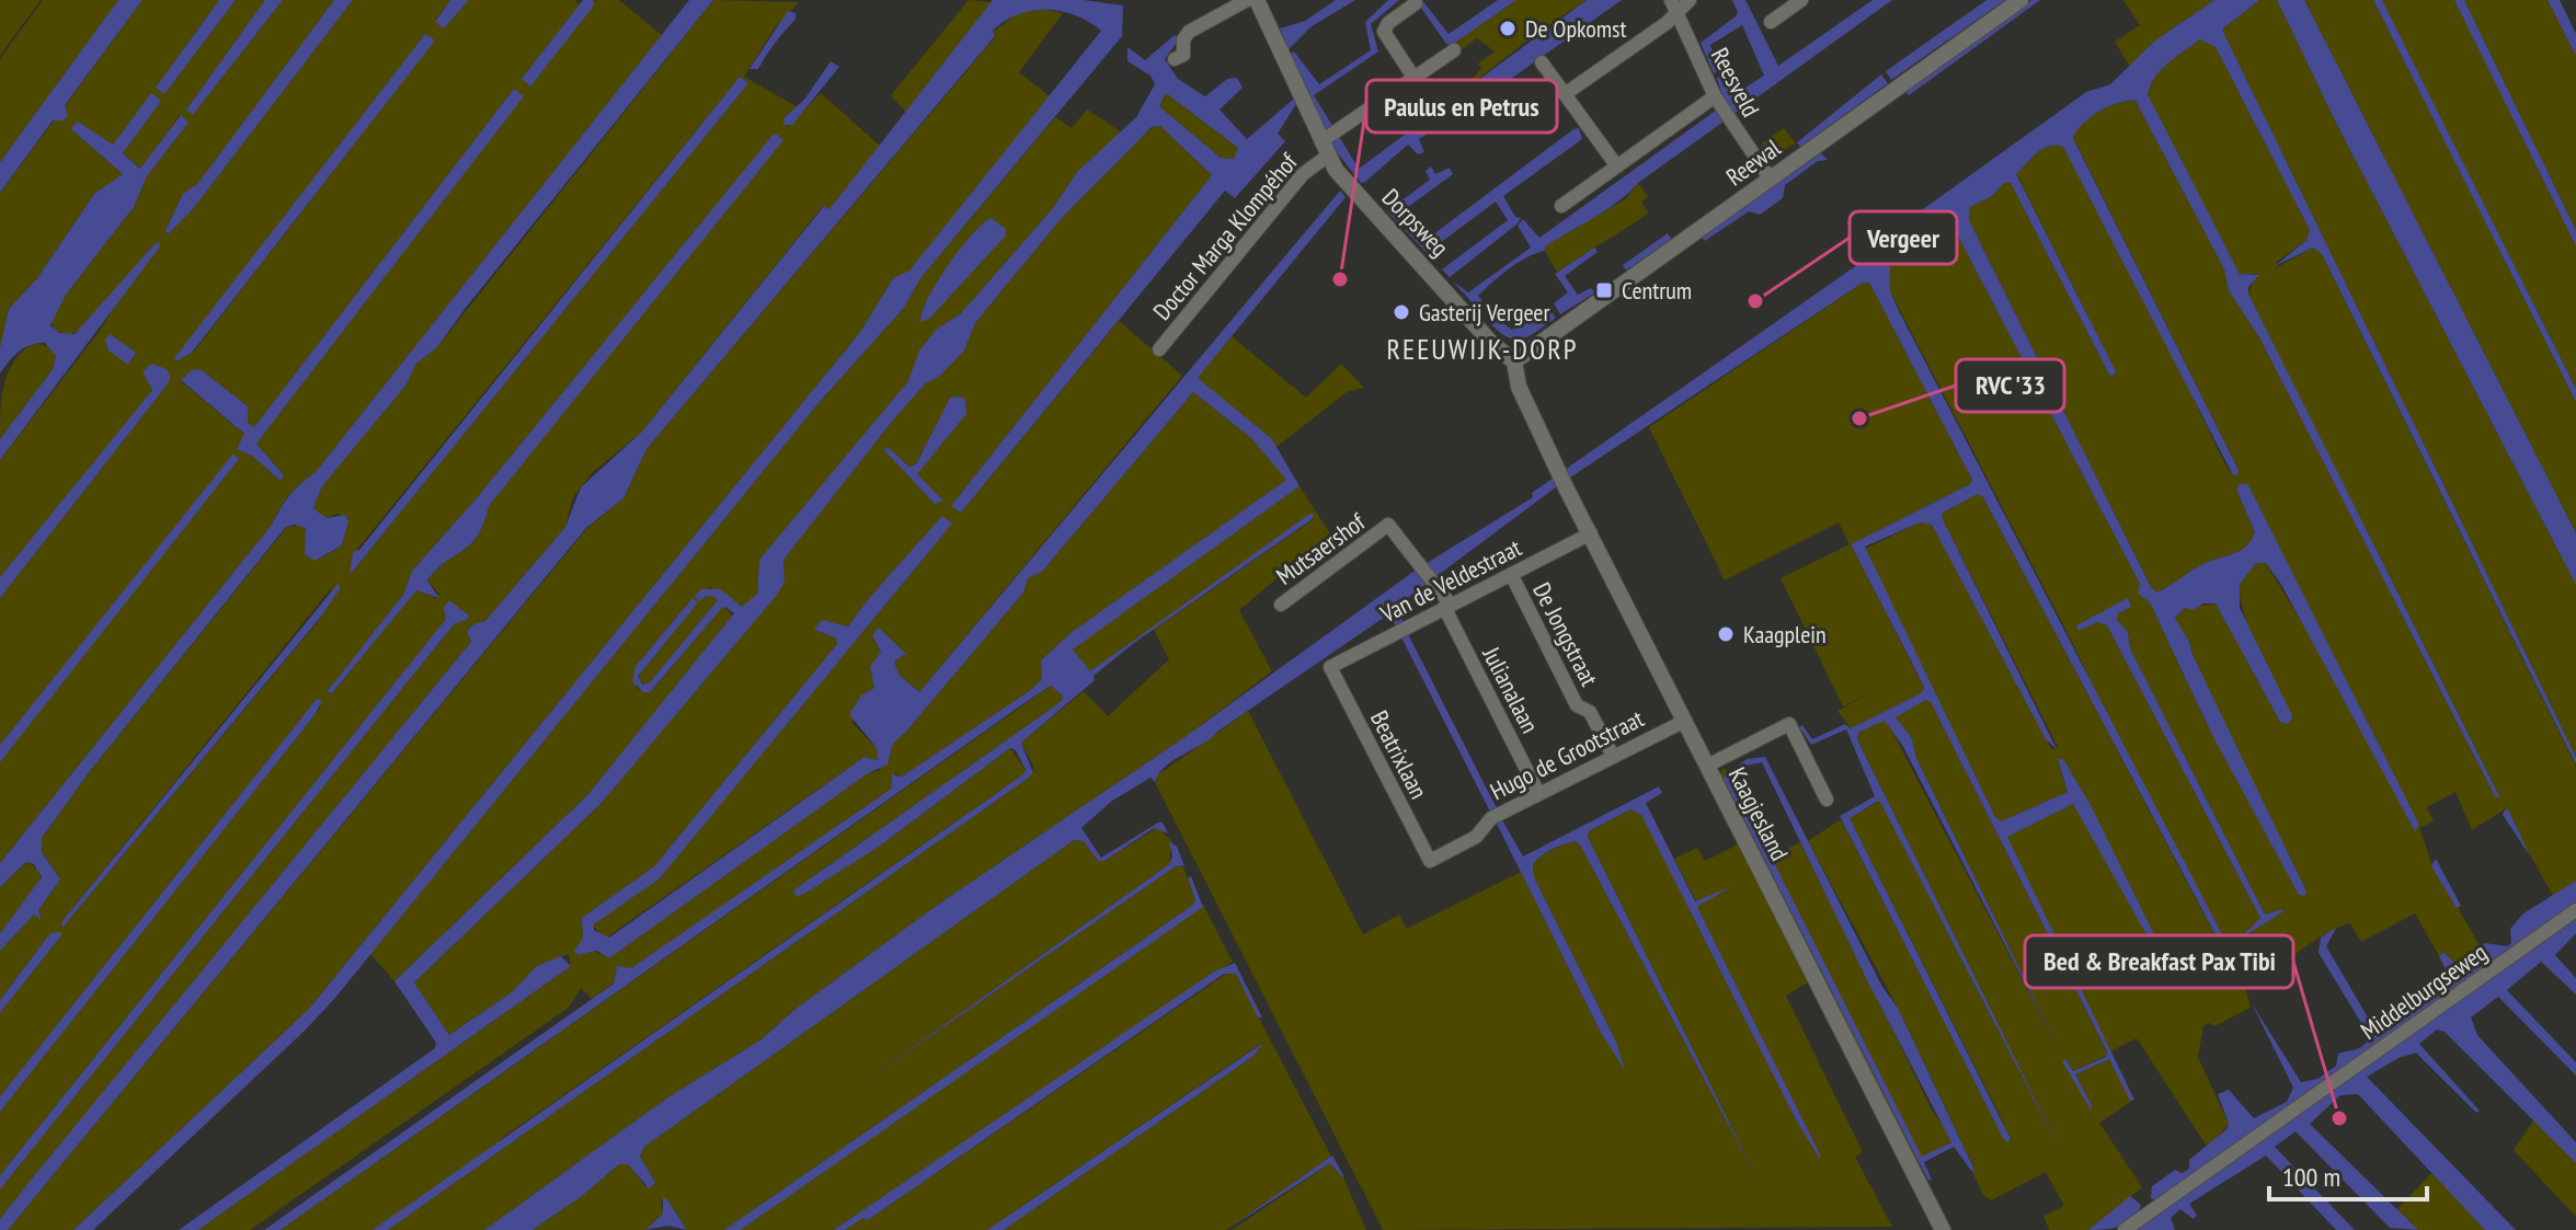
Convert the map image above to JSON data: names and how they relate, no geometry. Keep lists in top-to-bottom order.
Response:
{
  "streets": {
    "street": [
      "Reesveld",
      "Reewal",
      "Dorpsweg",
      "Doctor Marga Klompéhof",
      "Mutsaershof",
      "Van de Veldestraat",
      "De Jongstraat",
      "Julianalaan",
      "Beatrixlaan",
      "Hugo de Grootstraat",
      "Kaagjesland",
      "Middelburgseweg"
    ]
  },
  "crossings": [
    ["Reesveld", "Reewal"],
    ["Reewal", "Dorpsweg"],
    ["Reewal", "Kaagjesland"],
    ["Dorpsweg", "Doctor Marga Klompéhof"],
    ["Dorpsweg", "Kaagjesland"],
    ["Mutsaershof", "Van de Veldestraat"],
    ["Mutsaershof", "Julianalaan"],
    ["Van de Veldestraat", "De Jongstraat"],
    ["Van de Veldestraat", "Julianalaan"],
    ["Van de Veldestraat", "Beatrixlaan"],
    ["Van de Veldestraat", "Kaagjesland"],
    ["De Jongstraat", "Hugo de Grootstraat"],
    ["Julianalaan", "Hugo de Grootstraat"],
    ["Beatrixlaan", "Hugo de Grootstraat"],
    ["Hugo de Grootstraat", "Kaagjesland"]
  ],
  "districts": ["REEUWIJK-DORP"],
  "places": {
    "other": [
      "De Opkomst",
      "Paulus en Petrus",
      "Vergeer",
      "Gasterij Vergeer",
      "RVC '33",
      "Kaagplein",
      "Bed & Breakfast Pax Tibi"
    ],
    "transit": ["Centrum"]
  },
  "scale_bar": "100 m"
}
